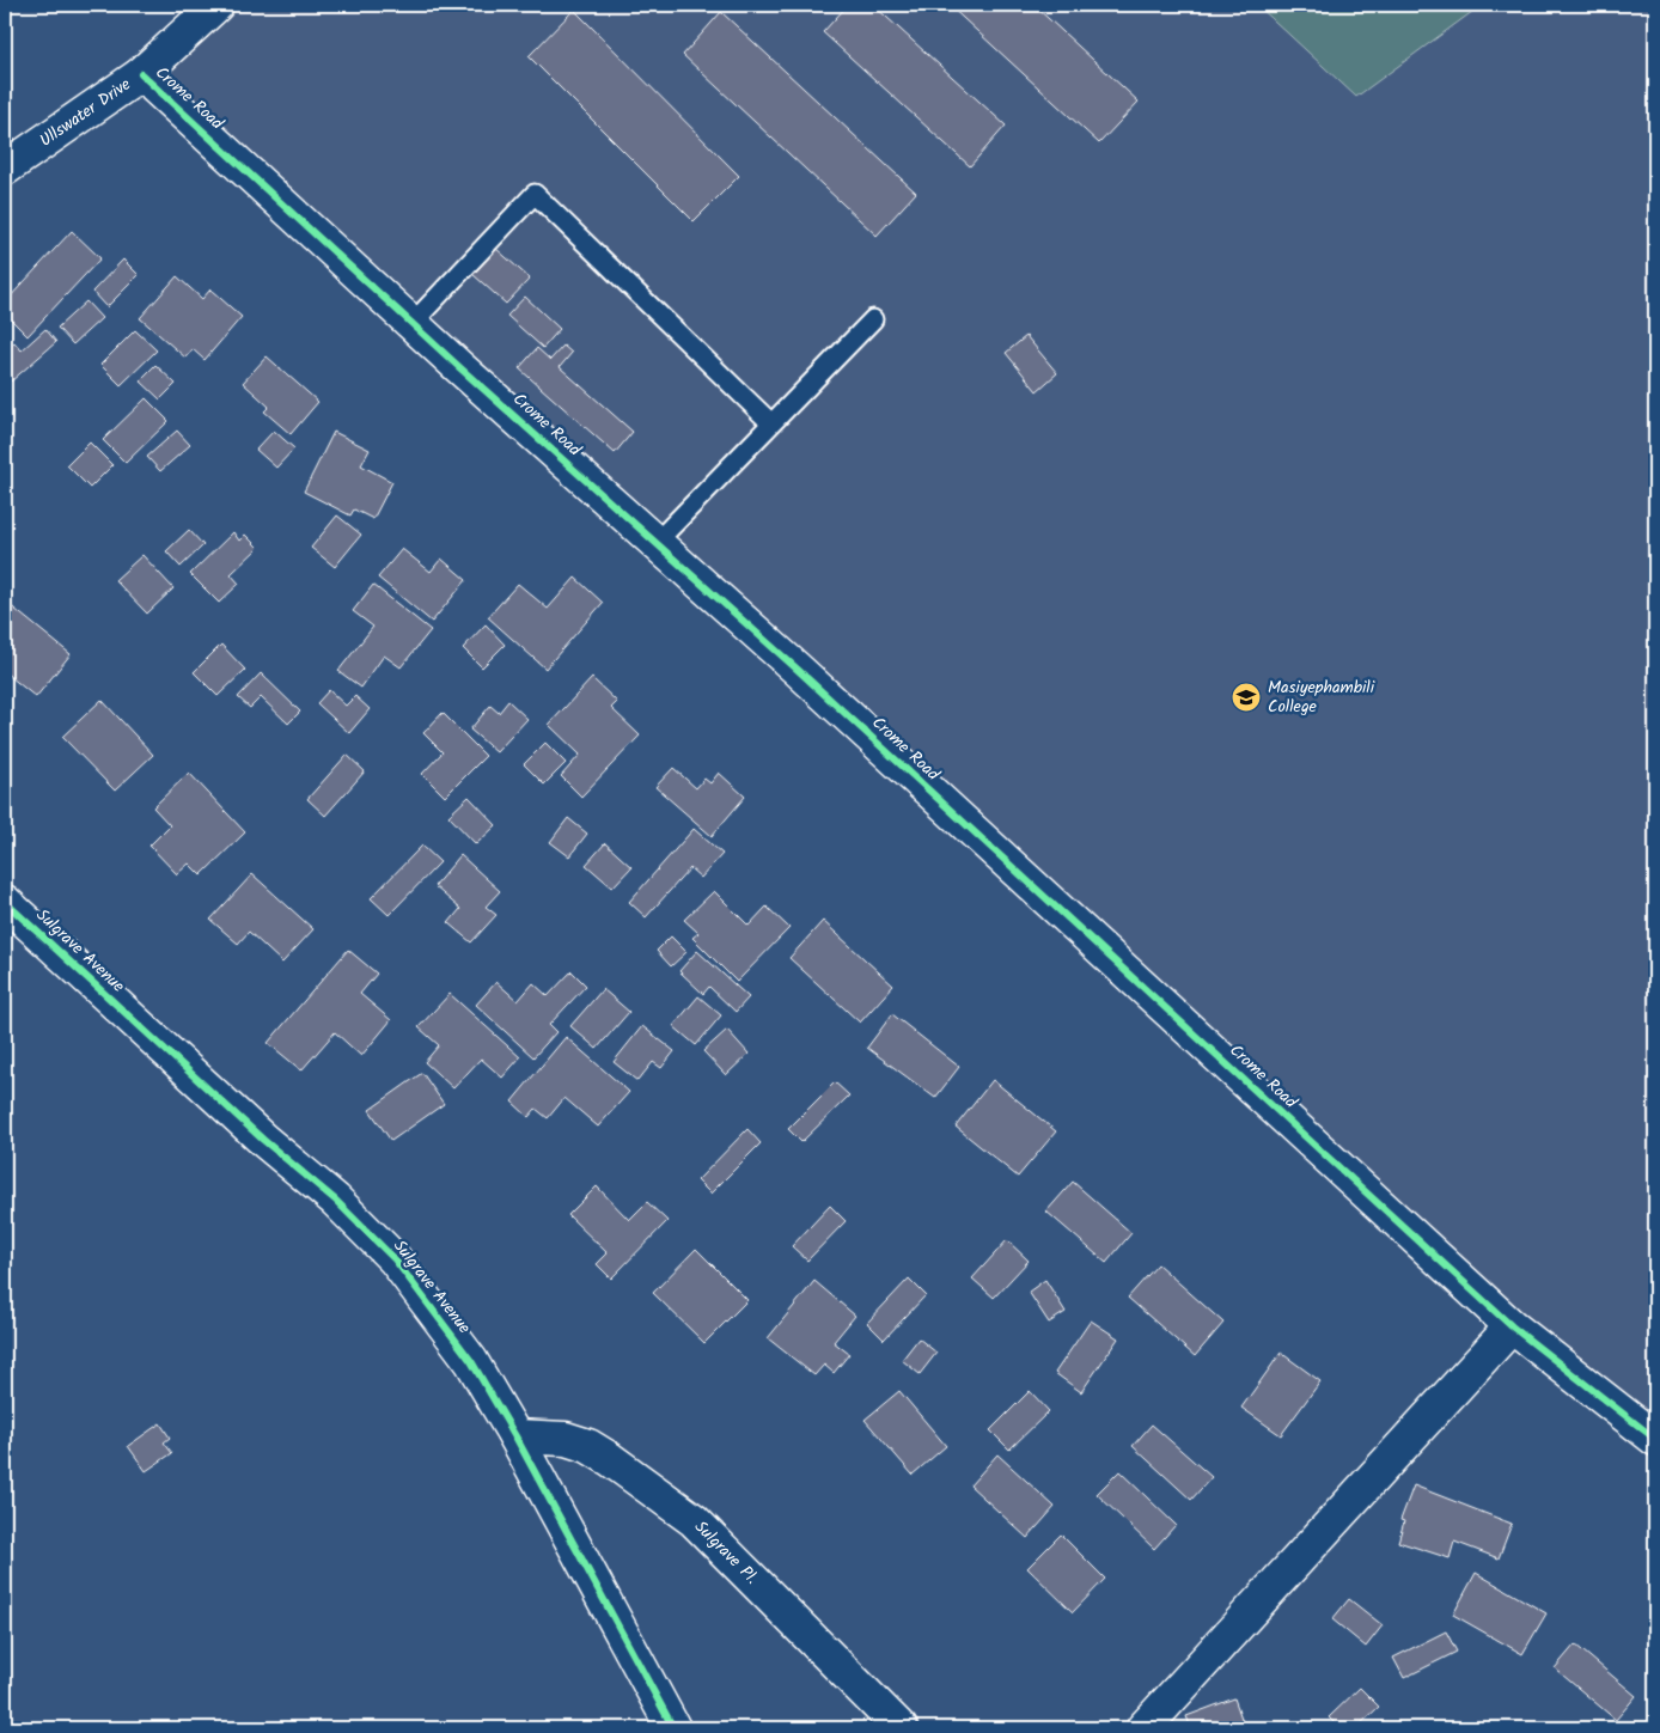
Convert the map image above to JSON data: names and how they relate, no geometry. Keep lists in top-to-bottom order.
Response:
{
  "streets": {
    "street": [
      "Crome Road",
      "Ullswater Drive",
      "Sulgrave Avenue",
      "Sulgrave Pl."
    ]
  },
  "crossings": [
    ["Crome Road", "Ullswater Drive"],
    ["Sulgrave Avenue", "Sulgrave Pl."]
  ],
  "places": {
    "school or university": ["Masiyephambili College"]
  }
}
